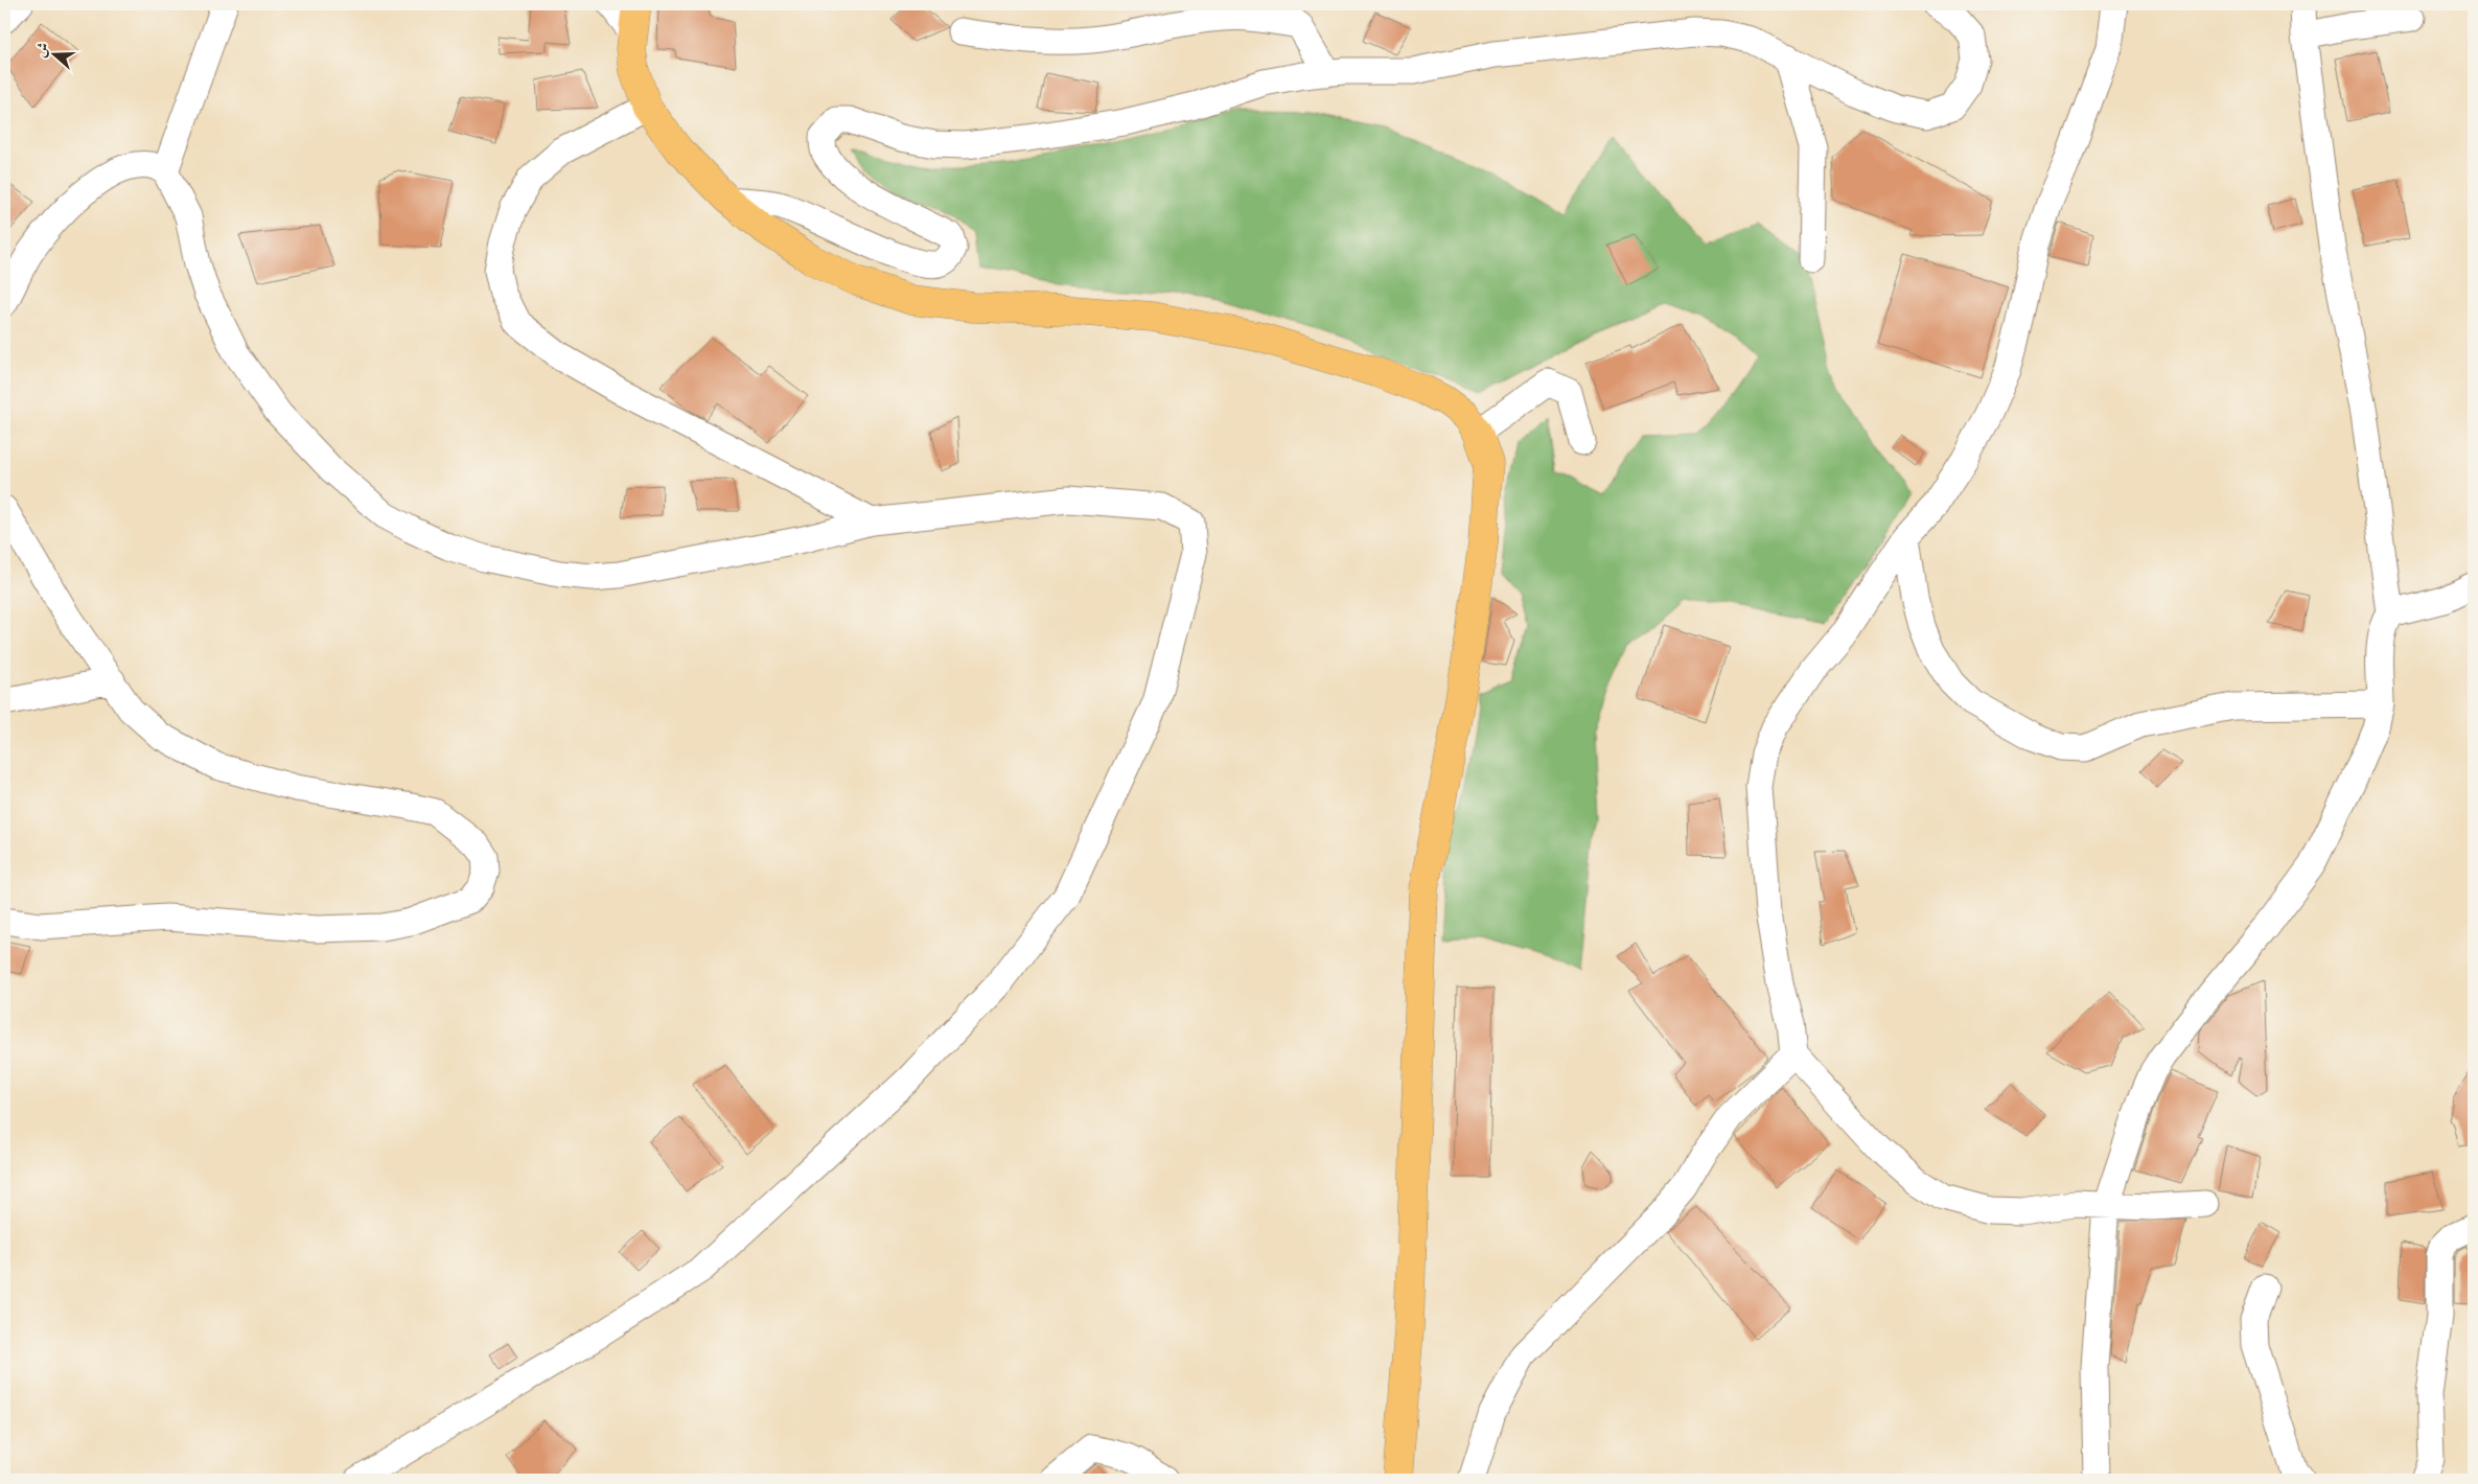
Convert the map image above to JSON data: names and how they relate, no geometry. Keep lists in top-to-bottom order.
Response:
{
  "north": "left"
}
